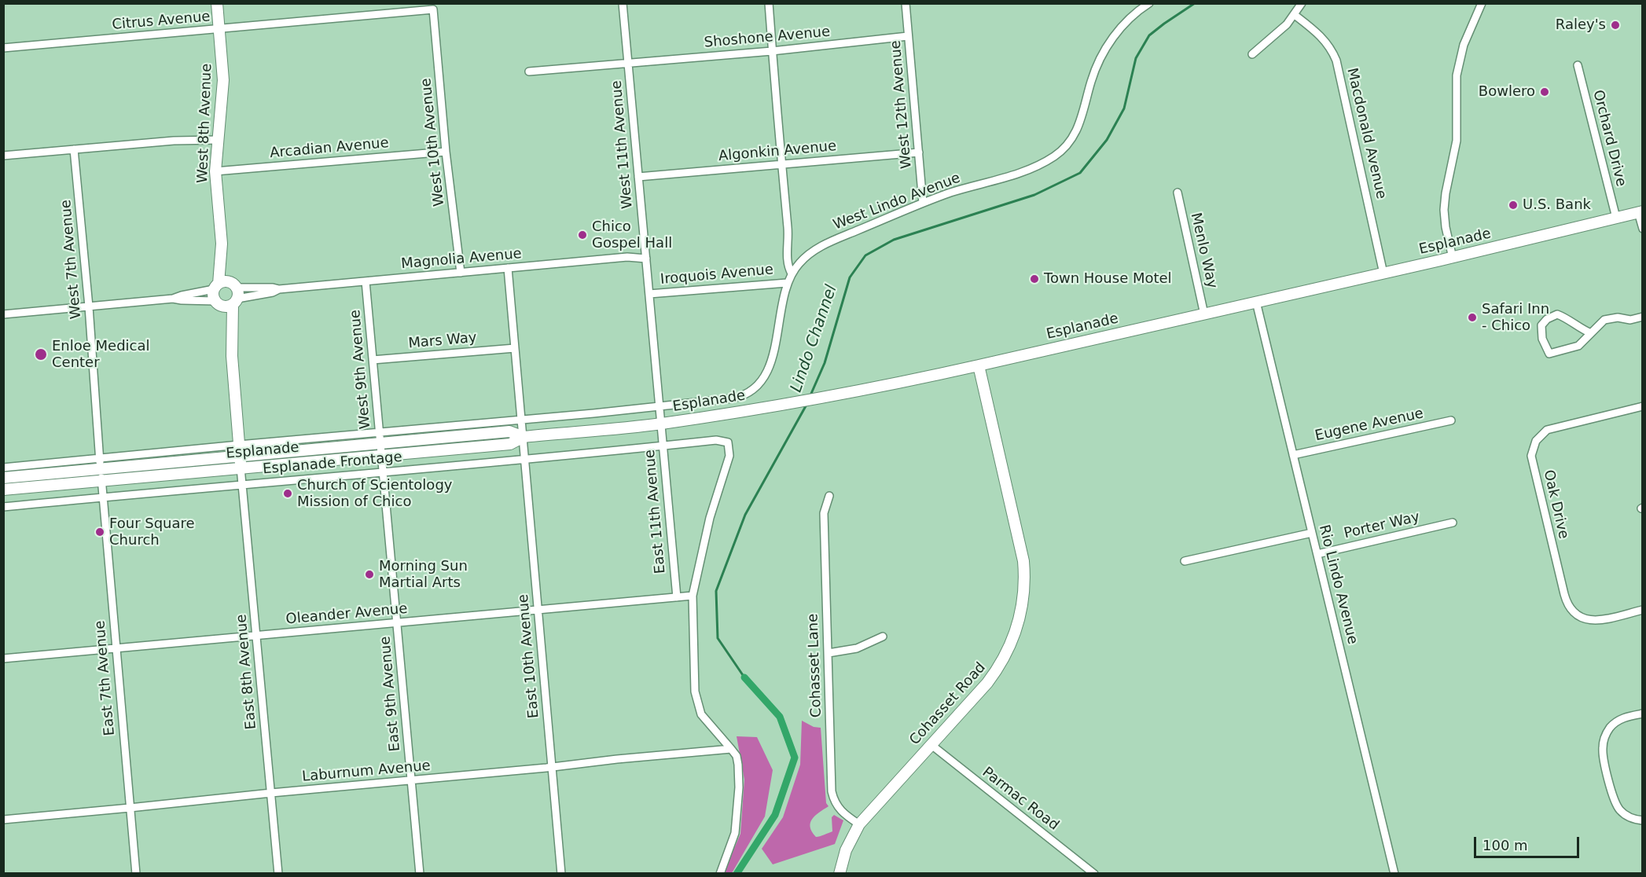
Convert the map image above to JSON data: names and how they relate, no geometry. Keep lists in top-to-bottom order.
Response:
{
  "streets": {
    "main road": ["West 8th Avenue", "Esplanade", "Cohasset Road"],
    "street": [
      "Citrus Avenue",
      "Shoshone Avenue",
      "West 12th Avenue",
      "Macdonald Avenue",
      "Orchard Drive",
      "West 10th Avenue",
      "West 11th Avenue",
      "Arcadian Avenue",
      "Algonkin Avenue",
      "West Lindo Avenue",
      "Menlo Way",
      "West 7th Avenue",
      "Magnolia Avenue",
      "Iroquois Avenue",
      "Mars Way",
      "West 9th Avenue",
      "Eugene Avenue",
      "Esplanade Frontage",
      "Oak Drive",
      "East 11th Avenue",
      "Porter Way",
      "Rio Lindo Avenue",
      "Oleander Avenue",
      "East 10th Avenue",
      "Cohasset Lane",
      "East 8th Avenue",
      "East 7th Avenue",
      "East 9th Avenue",
      "Laburnum Avenue",
      "Parmac Road"
    ]
  },
  "crossings": [
    ["Citrus Avenue", "West 8th Avenue"],
    ["Citrus Avenue", "West 10th Avenue"],
    ["Shoshone Avenue", "West 12th Avenue"],
    ["Shoshone Avenue", "West 11th Avenue"],
    ["West 12th Avenue", "Algonkin Avenue"],
    ["West 12th Avenue", "West Lindo Avenue"],
    ["West 8th Avenue", "Arcadian Avenue"],
    ["West 8th Avenue", "Esplanade"],
    ["West 8th Avenue", "Magnolia Avenue"],
    ["West 8th Avenue", "Esplanade Frontage"],
    ["West 8th Avenue", "East 8th Avenue"],
    ["Macdonald Avenue", "Esplanade"],
    ["Orchard Drive", "Esplanade"],
    ["West 10th Avenue", "Arcadian Avenue"],
    ["West 10th Avenue", "Magnolia Avenue"],
    ["West 11th Avenue", "Algonkin Avenue"],
    ["West 11th Avenue", "West Lindo Avenue"],
    ["West 11th Avenue", "Esplanade"],
    ["West 11th Avenue", "Magnolia Avenue"],
    ["West 11th Avenue", "Iroquois Avenue"],
    ["West 11th Avenue", "Esplanade Frontage"],
    ["West 11th Avenue", "East 11th Avenue"],
    ["West Lindo Avenue", "Iroquois Avenue"],
    ["West Lindo Avenue", "Esplanade Frontage"],
    ["Esplanade", "Menlo Way"],
    ["Esplanade", "West 7th Avenue"],
    ["Esplanade", "West 9th Avenue"],
    ["Esplanade", "Esplanade Frontage"],
    ["Esplanade", "East 11th Avenue"],
    ["Esplanade", "Rio Lindo Avenue"],
    ["Esplanade", "East 10th Avenue"],
    ["Esplanade", "East 8th Avenue"],
    ["Esplanade", "East 7th Avenue"],
    ["Esplanade", "East 9th Avenue"],
    ["Esplanade", "Cohasset Road"],
    ["West 7th Avenue", "Esplanade Frontage"],
    ["West 7th Avenue", "East 7th Avenue"],
    ["Magnolia Avenue", "West 9th Avenue"],
    ["Mars Way", "West 9th Avenue"],
    ["West 9th Avenue", "Esplanade Frontage"],
    ["West 9th Avenue", "East 9th Avenue"],
    ["Eugene Avenue", "Rio Lindo Avenue"],
    ["Esplanade Frontage", "East 11th Avenue"],
    ["Esplanade Frontage", "Oleander Avenue"],
    ["Esplanade Frontage", "East 10th Avenue"],
    ["Esplanade Frontage", "East 8th Avenue"],
    ["Esplanade Frontage", "East 7th Avenue"],
    ["Esplanade Frontage", "East 9th Avenue"],
    ["East 11th Avenue", "Oleander Avenue"],
    ["Porter Way", "Rio Lindo Avenue"],
    ["Oleander Avenue", "East 10th Avenue"],
    ["Oleander Avenue", "East 8th Avenue"],
    ["Oleander Avenue", "East 7th Avenue"],
    ["Oleander Avenue", "East 9th Avenue"],
    ["East 10th Avenue", "Laburnum Avenue"],
    ["Cohasset Lane", "Cohasset Road"],
    ["East 8th Avenue", "Laburnum Avenue"],
    ["East 7th Avenue", "Laburnum Avenue"],
    ["East 9th Avenue", "Laburnum Avenue"],
    ["Cohasset Road", "Parmac Road"]
  ],
  "water": ["Lindo Channel"],
  "places": [
    "Raley's",
    "Bowlero",
    "U.S. Bank",
    "Chico Gospel Hall",
    "Town House Motel",
    "Safari Inn - Chico",
    "Enloe Medical Center",
    "Church of Scientology Mission of Chico",
    "Four Square Church",
    "Morning Sun Martial Arts"
  ],
  "scale_bar": "100 m"
}
